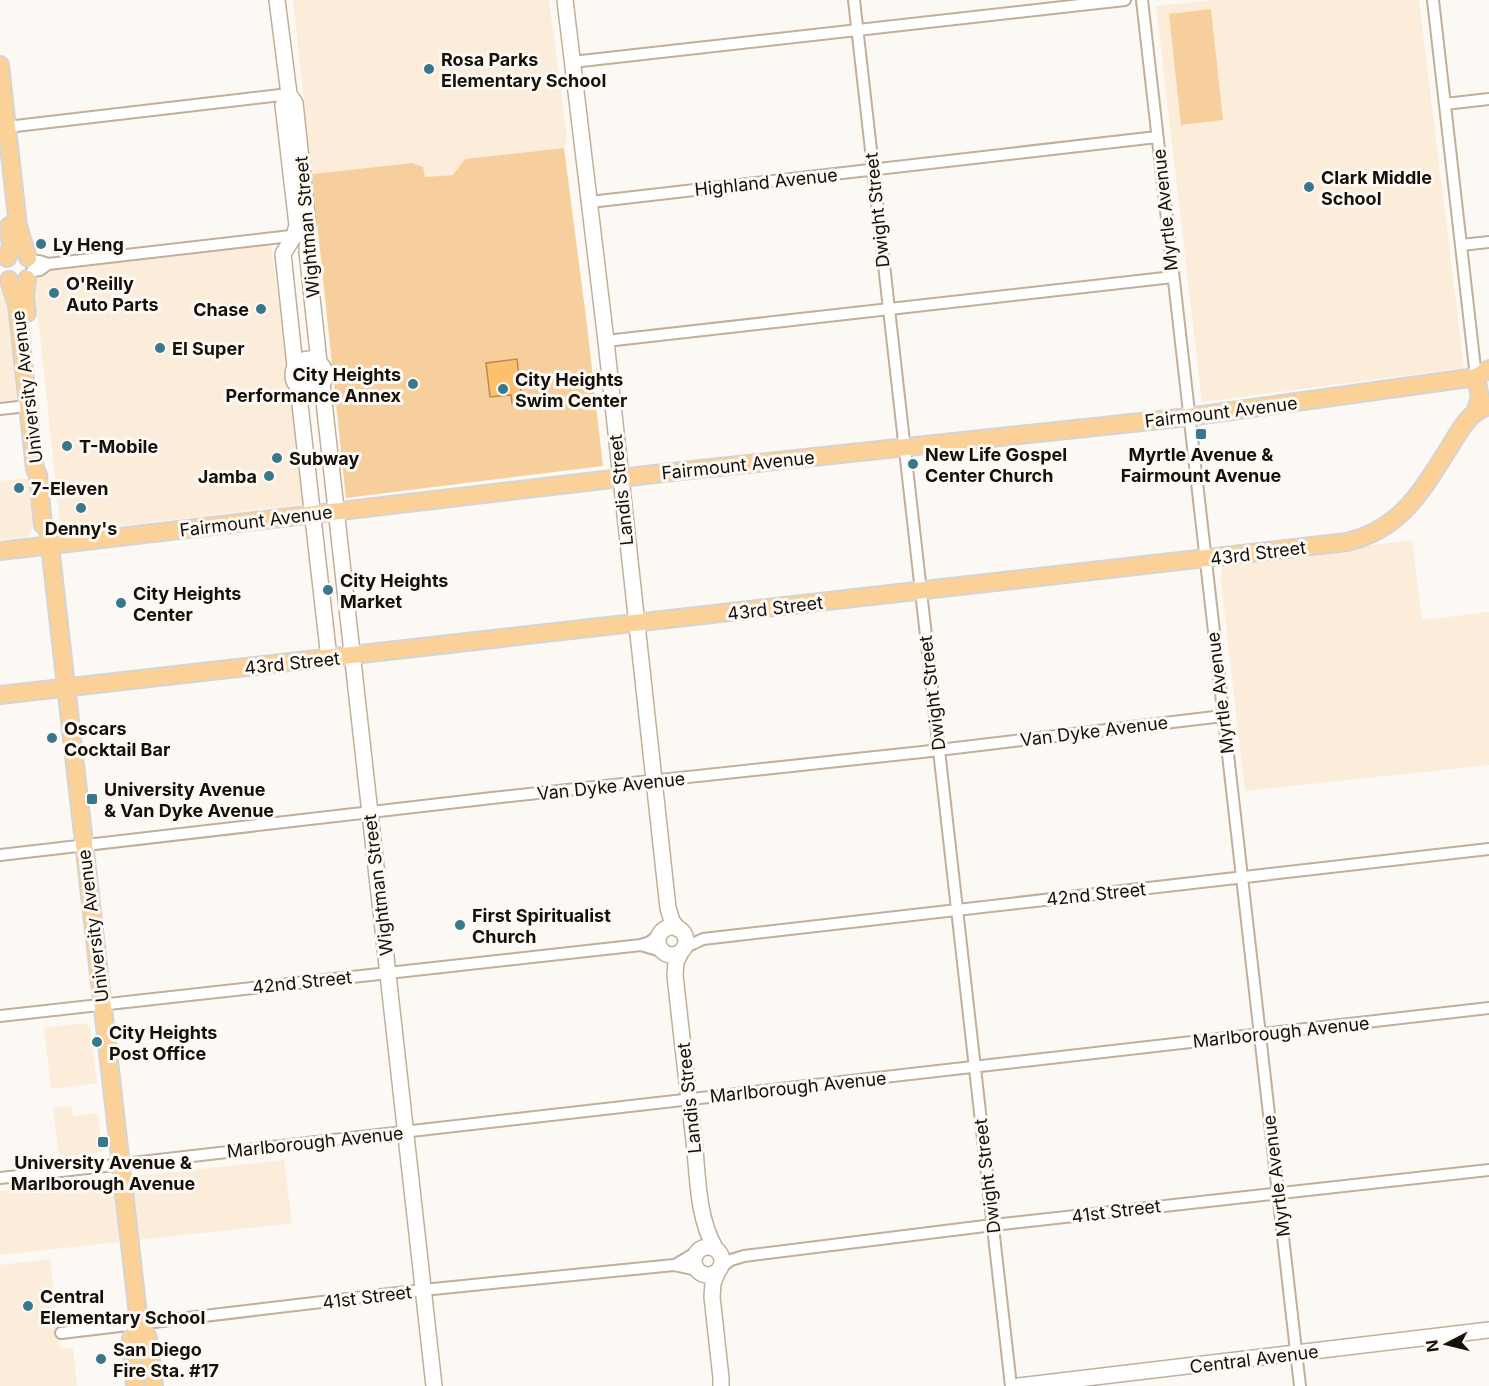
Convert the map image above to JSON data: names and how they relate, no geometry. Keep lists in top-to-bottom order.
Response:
{
  "streets": {
    "main road": ["University Avenue", "Fairmount Avenue", "43rd Street"],
    "street": [
      "Highland Avenue",
      "Dwight Street",
      "Myrtle Avenue",
      "Wightman Street",
      "Landis Street",
      "Van Dyke Avenue",
      "42nd Street",
      "Marlborough Avenue",
      "41st Street",
      "Central Avenue"
    ]
  },
  "crossings": [
    ["Highland Avenue", "Dwight Street"],
    ["Highland Avenue", "Myrtle Avenue"],
    ["Highland Avenue", "Landis Street"],
    ["Dwight Street", "Fairmount Avenue"],
    ["Dwight Street", "43rd Street"],
    ["Dwight Street", "Van Dyke Avenue"],
    ["Dwight Street", "42nd Street"],
    ["Dwight Street", "Marlborough Avenue"],
    ["Dwight Street", "41st Street"],
    ["Myrtle Avenue", "Fairmount Avenue"],
    ["Myrtle Avenue", "43rd Street"],
    ["Myrtle Avenue", "Van Dyke Avenue"],
    ["Myrtle Avenue", "42nd Street"],
    ["Myrtle Avenue", "Marlborough Avenue"],
    ["Myrtle Avenue", "41st Street"],
    ["Myrtle Avenue", "Central Avenue"],
    ["Wightman Street", "Fairmount Avenue"],
    ["Wightman Street", "43rd Street"],
    ["Wightman Street", "Van Dyke Avenue"],
    ["Wightman Street", "42nd Street"],
    ["Wightman Street", "Marlborough Avenue"],
    ["Wightman Street", "41st Street"],
    ["University Avenue", "Fairmount Avenue"],
    ["University Avenue", "43rd Street"],
    ["University Avenue", "Van Dyke Avenue"],
    ["University Avenue", "42nd Street"],
    ["University Avenue", "Marlborough Avenue"],
    ["University Avenue", "41st Street"],
    ["Fairmount Avenue", "Landis Street"],
    ["Landis Street", "43rd Street"],
    ["Landis Street", "Van Dyke Avenue"],
    ["Landis Street", "42nd Street"],
    ["Landis Street", "Marlborough Avenue"],
    ["Landis Street", "41st Street"]
  ],
  "places": {
    "other": [
      "Rosa Parks Elementary School",
      "Clark Middle School",
      "Ly Heng",
      "O'Reilly Auto Parts",
      "Chase",
      "El Super",
      "City Heights Performance Annex",
      "City Heights Swim Center",
      "T-Mobile",
      "Subway",
      "New Life Gospel Center Church",
      "Jamba",
      "7-Eleven",
      "Denny's",
      "City Heights Market",
      "City Heights Center",
      "Oscars Cocktail Bar",
      "First Spiritualist Church",
      "City Heights Post Office",
      "Central Elementary School",
      "San Diego Fire Sta. #17"
    ],
    "transit": ["Myrtle Avenue & Fairmount Avenue", "University Avenue & Van Dyke Avenue", "University Avenue & Marlborough Avenue"]
  },
  "north": "left"
}
